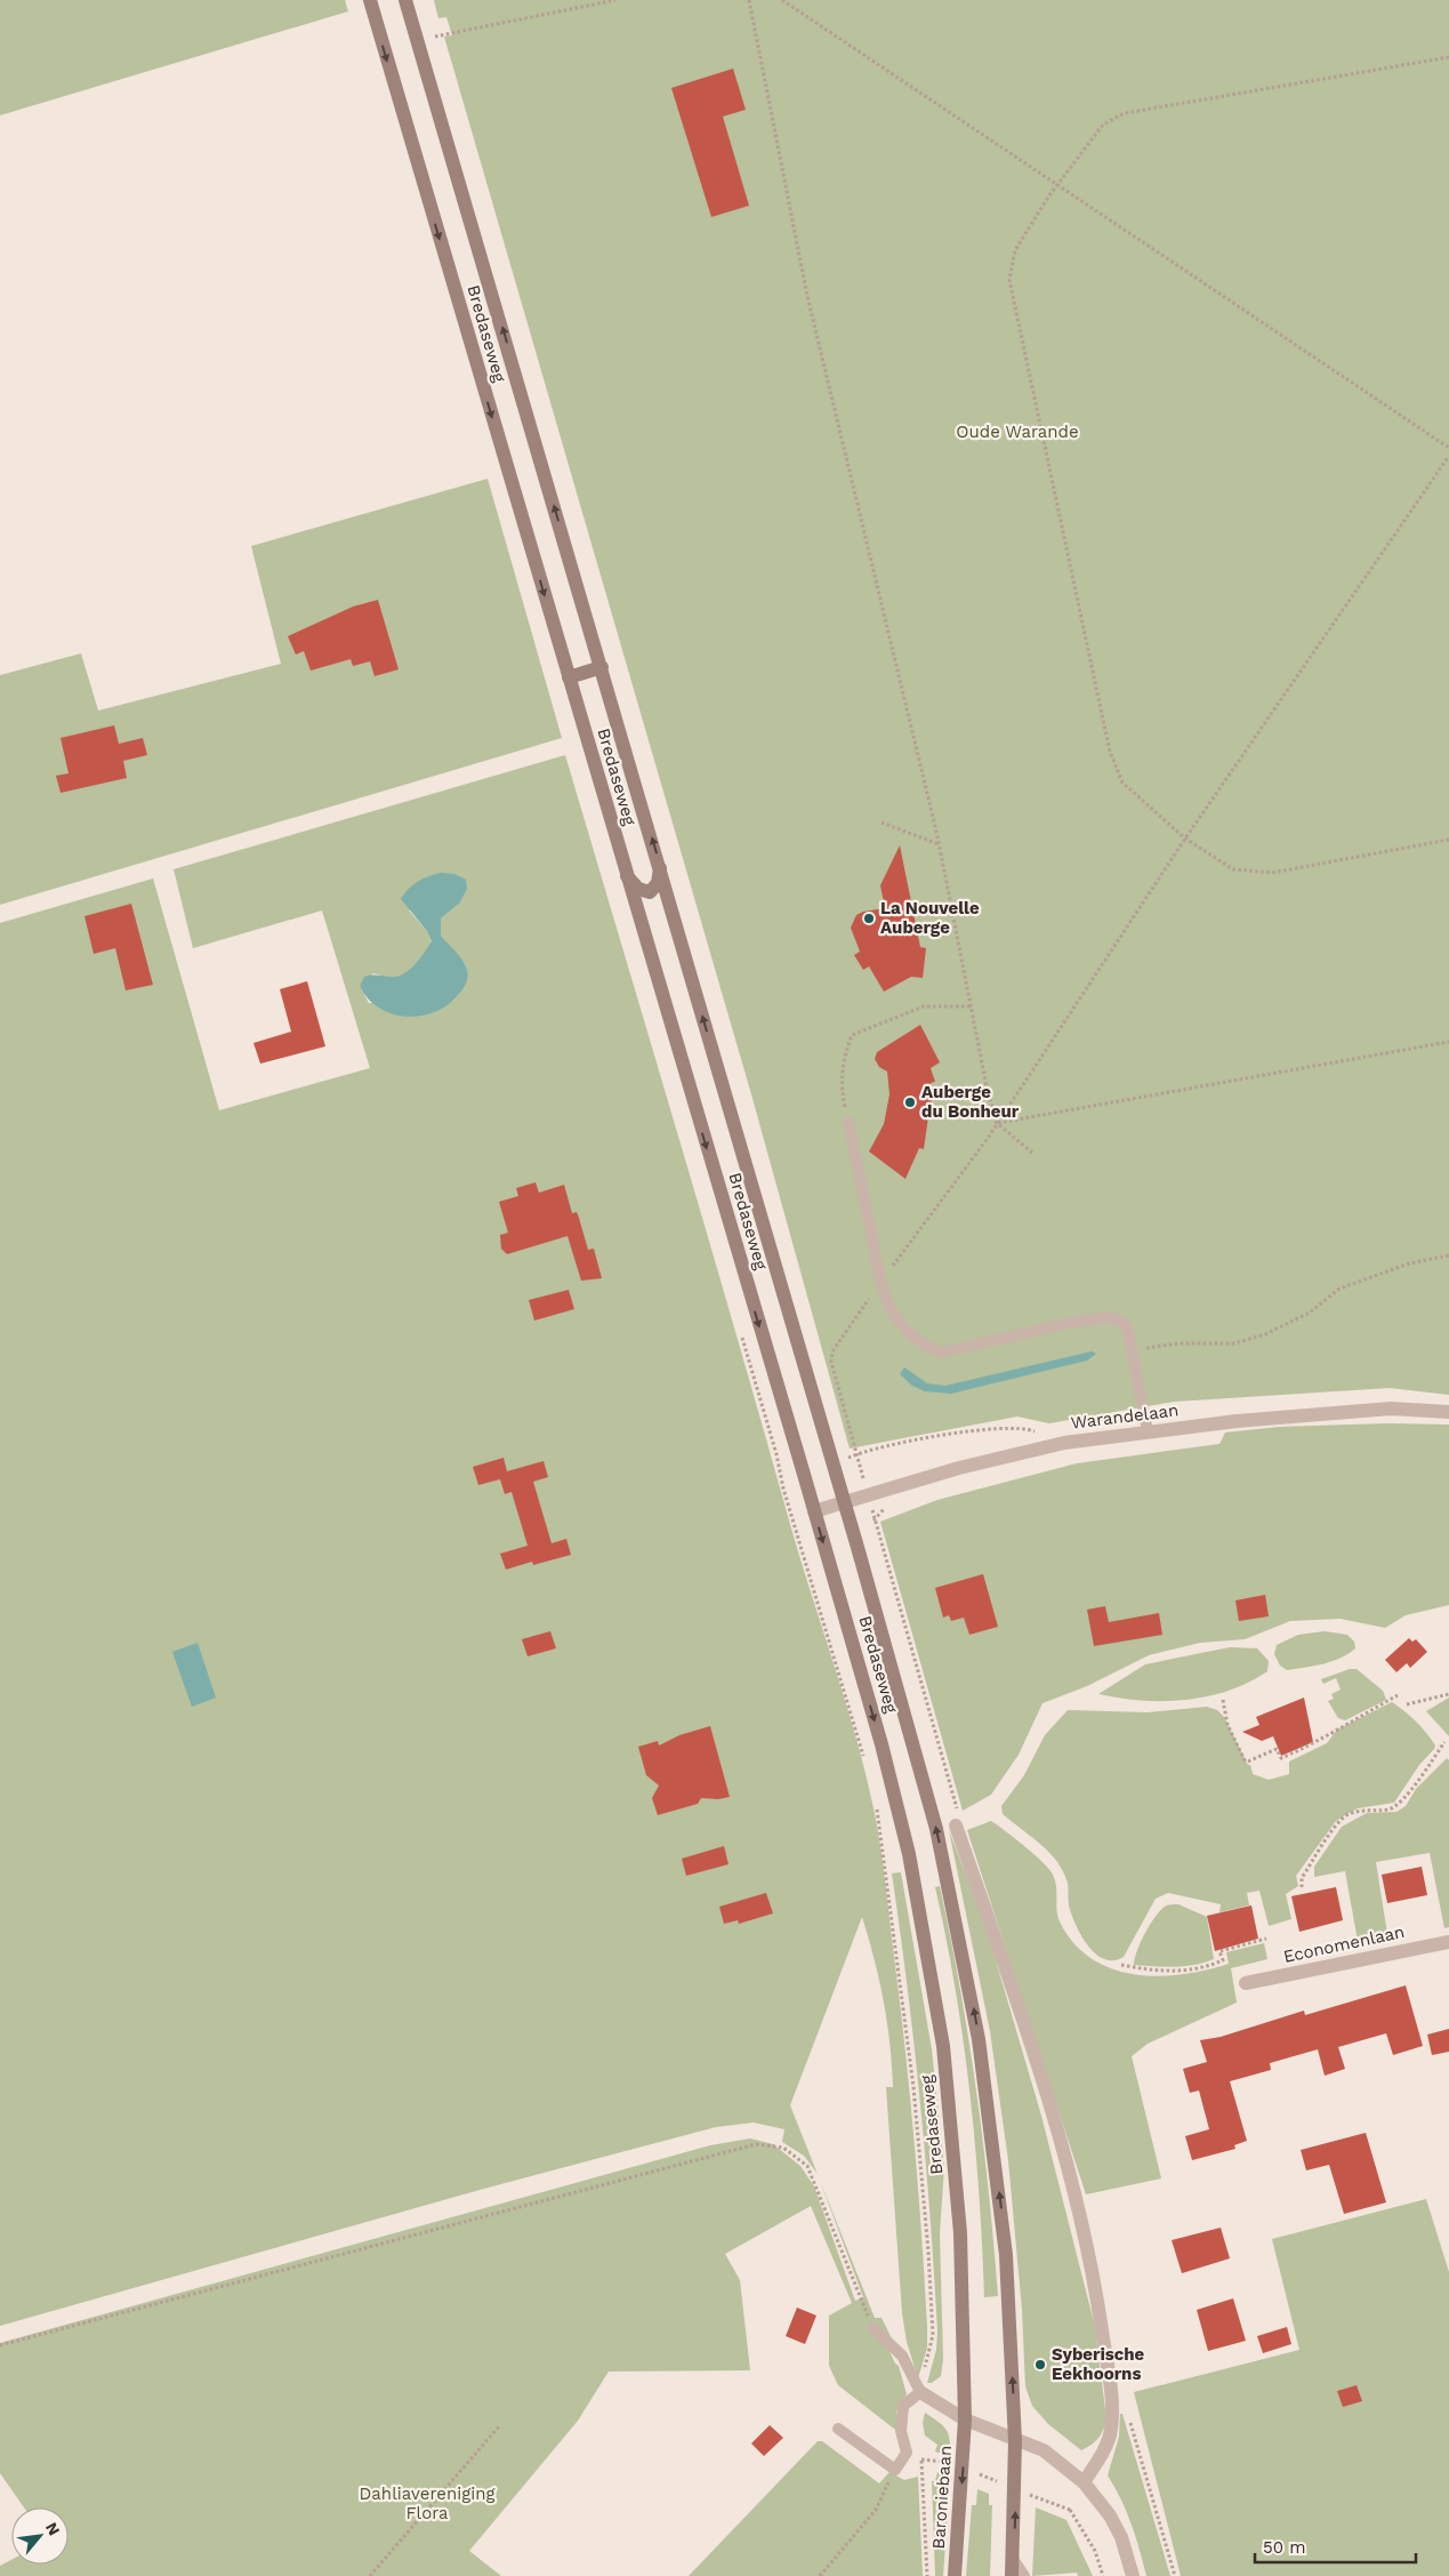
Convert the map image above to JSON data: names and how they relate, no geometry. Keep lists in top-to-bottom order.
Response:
{
  "streets": {
    "main road": ["Bredaseweg", "Baroniebaan"],
    "street": ["Warandelaan", "Economenlaan"]
  },
  "crossings": [
    ["Bredaseweg", "Warandelaan"],
    ["Bredaseweg", "Baroniebaan"]
  ],
  "parks": ["Oude Warande", "Dahliavereniging Flora"],
  "places": ["La Nouvelle Auberge", "Auberge du Bonheur", "Syberische Eekhoorns"],
  "scale_bar": "50 m",
  "north": "top right"
}
